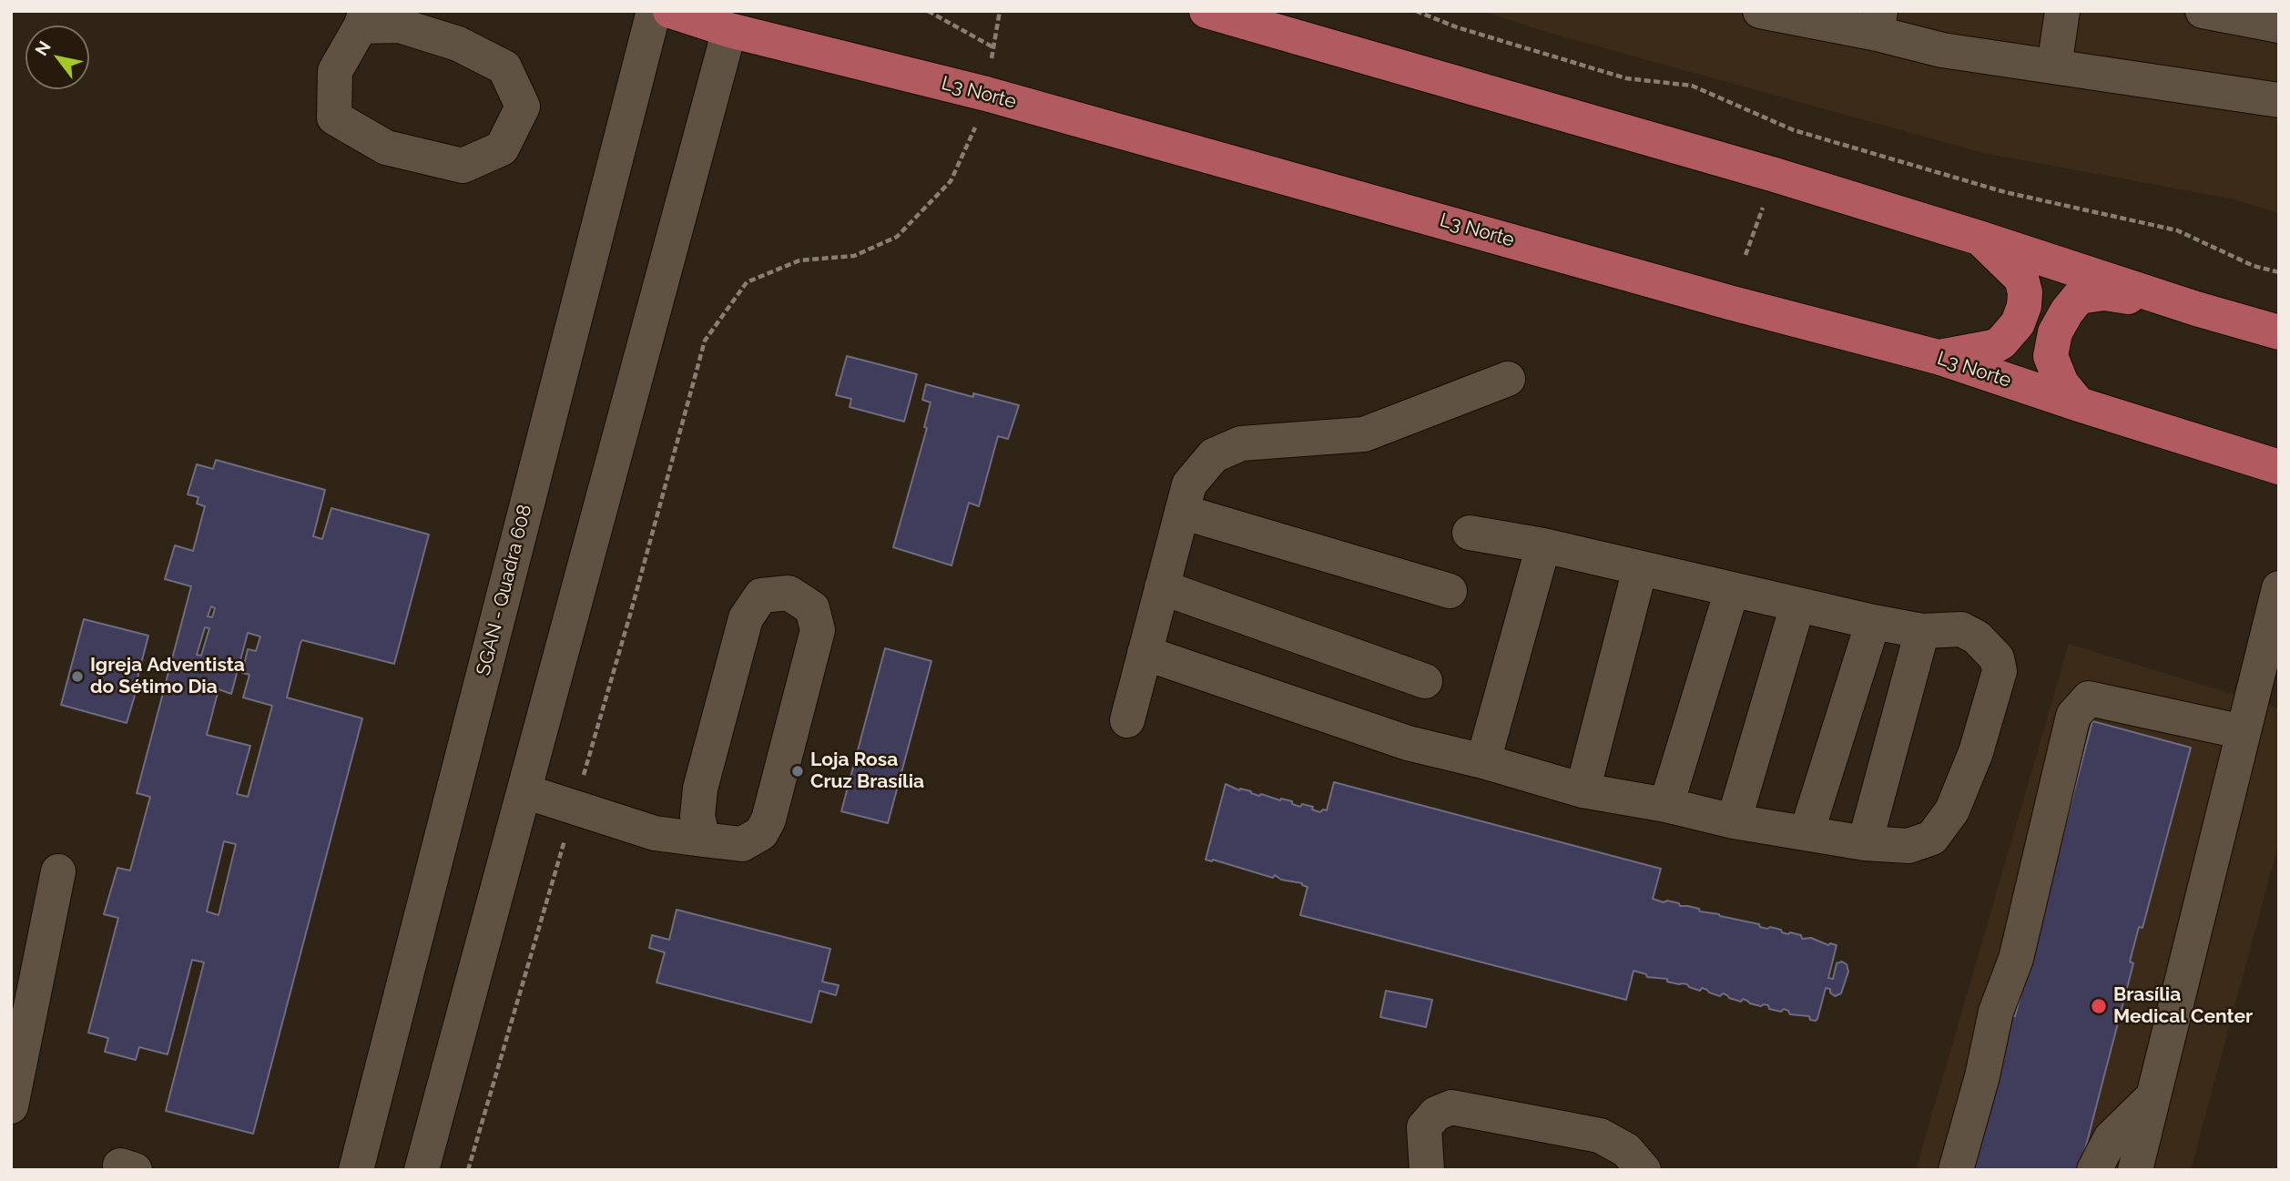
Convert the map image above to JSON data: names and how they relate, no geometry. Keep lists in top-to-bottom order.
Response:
{
  "streets": {
    "main road": ["L3 Norte"],
    "street": ["SGAN - Quadra 608"]
  },
  "places": ["Igreja Adventista do Sétimo Dia", "Loja Rosa Cruz Brasília", "Brasília Medical Center"],
  "north": "top left"
}
